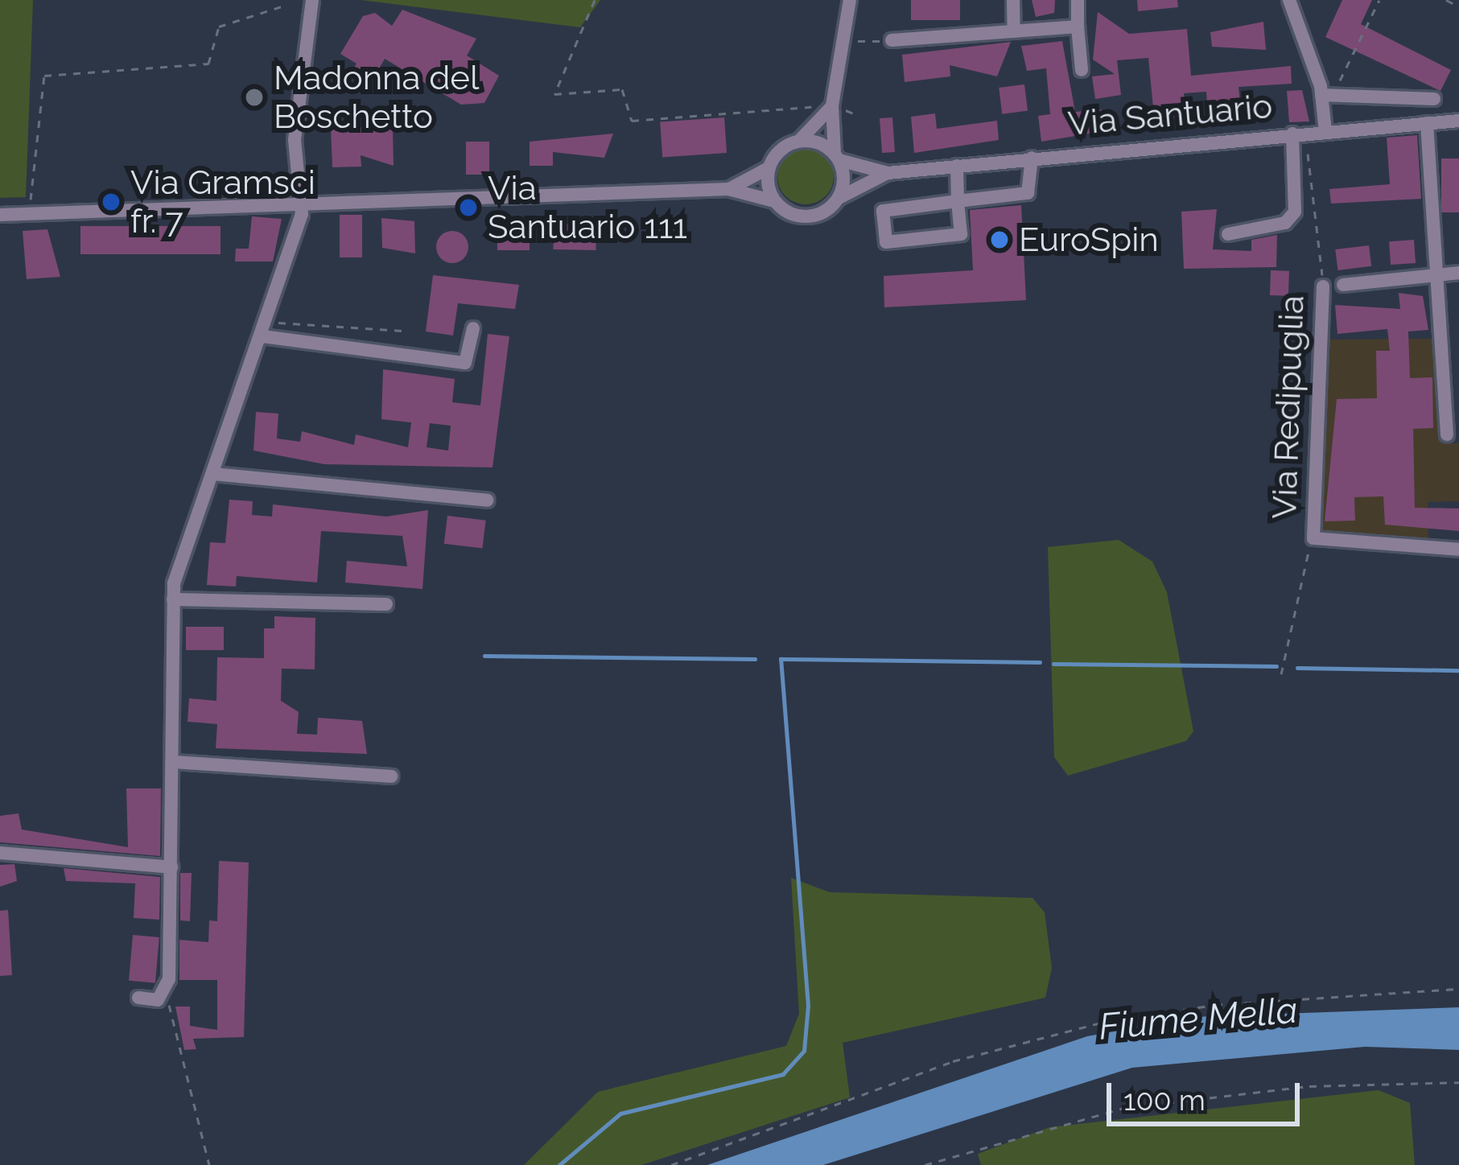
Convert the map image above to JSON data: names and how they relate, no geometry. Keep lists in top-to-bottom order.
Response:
{
  "streets": {
    "street": ["Via Santuario", "Via Redipuglia"]
  },
  "crossings": [
    ["Via Santuario", "Via Redipuglia"]
  ],
  "water": ["Fiume Mella"],
  "places": [
    "Madonna del Boschetto",
    "Via Gramsci fr. 7",
    "Via Santuario 111",
    "EuroSpin"
  ],
  "scale_bar": "100 m"
}
